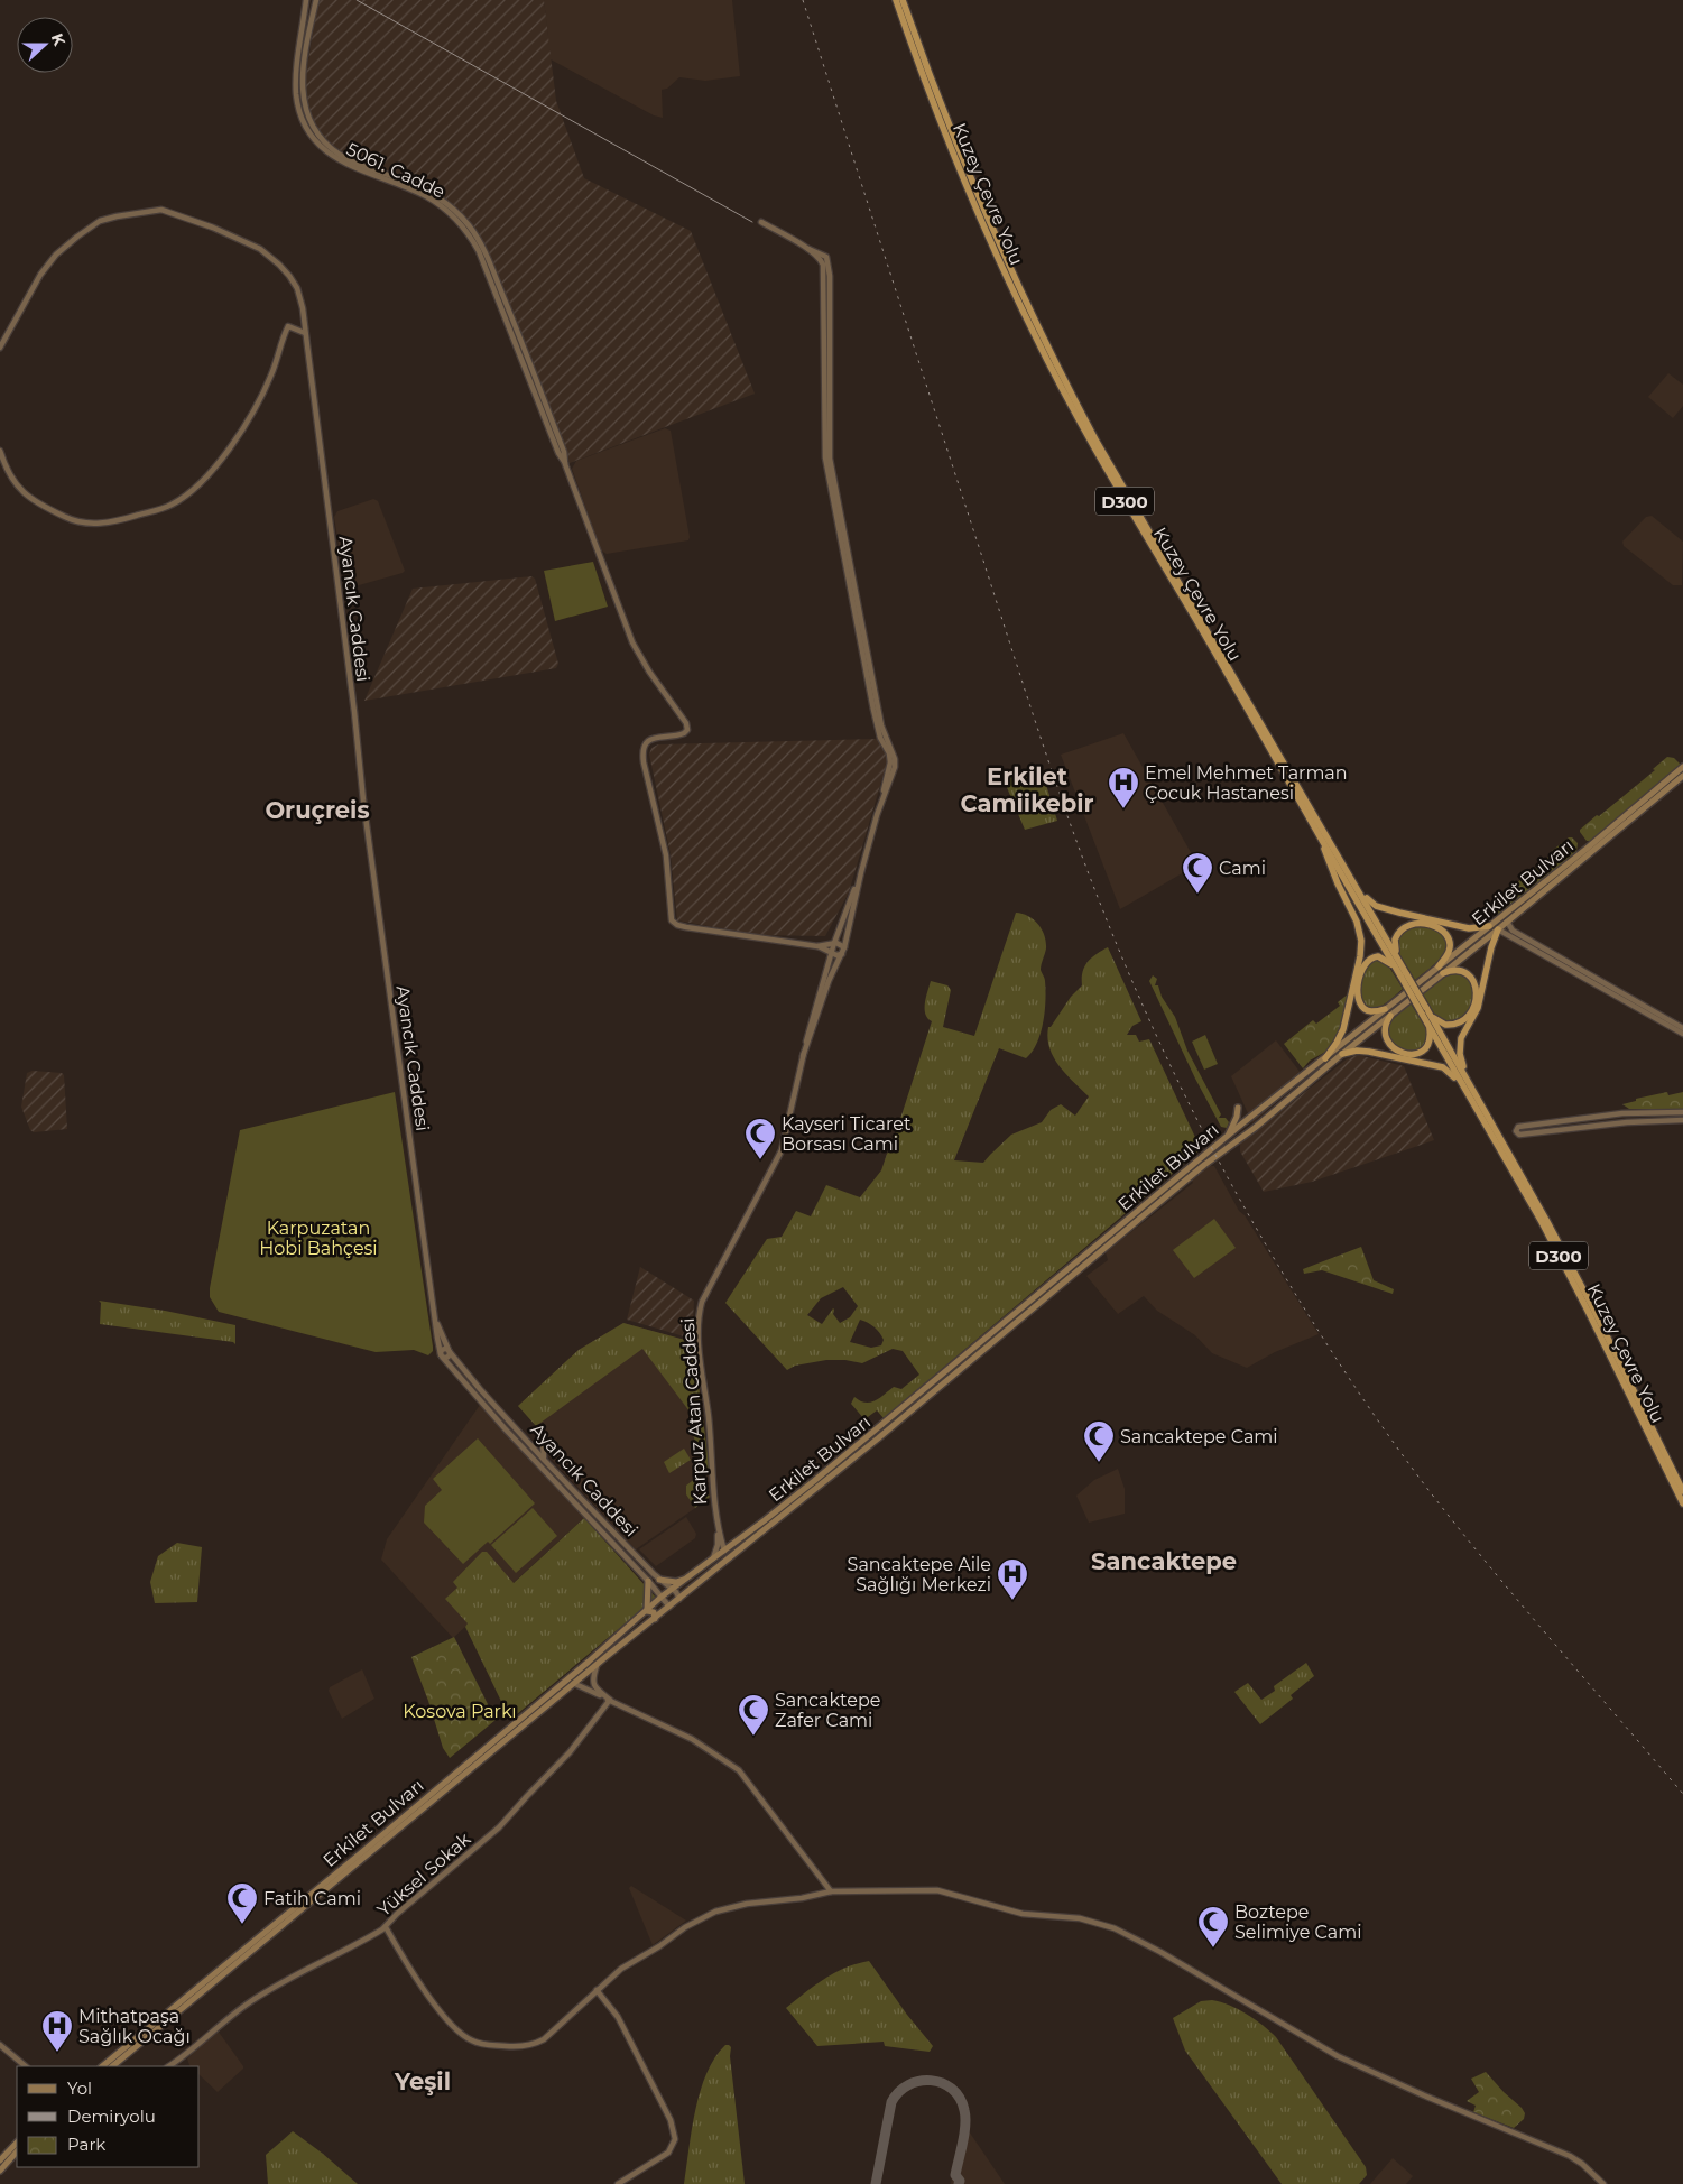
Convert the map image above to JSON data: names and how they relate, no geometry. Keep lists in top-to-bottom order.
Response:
{
  "streets": {
    "highway": ["Kuzey Çevre Yolu", "D300"],
    "main road": ["Erkilet Bulvarı"],
    "street": [
      "5061. Cadde",
      "Ayancık Caddesi",
      "Karpuz Atan Caddesi",
      "Yüksel Sokak"
    ]
  },
  "crossings": [
    ["Ayancık Caddesi", "Erkilet Bulvarı"],
    ["Erkilet Bulvarı", "Karpuz Atan Caddesi"]
  ],
  "districts": [
    "Erkilet Camiikebir",
    "Oruçreis",
    "Sancaktepe",
    "Yeşil"
  ],
  "parks": ["Karpuzatan Hobi Bahçesi", "Kosova Parkı"],
  "places": {
    "hospital": ["Emel Mehmet Tarman Çocuk Hastanesi", "Sancaktepe Aile Sağlığı Merkezi", "Mithatpaşa Sağlık Ocağı"],
    "mosque": [
      "Cami",
      "Kayseri Ticaret Borsası Cami",
      "Sancaktepe Cami",
      "Sancaktepe Zafer Cami",
      "Fatih Cami",
      "Boztepe Selimiye Cami"
    ]
  },
  "legend": ["Yol", "Demiryolu", "Park"],
  "north": "right"
}
